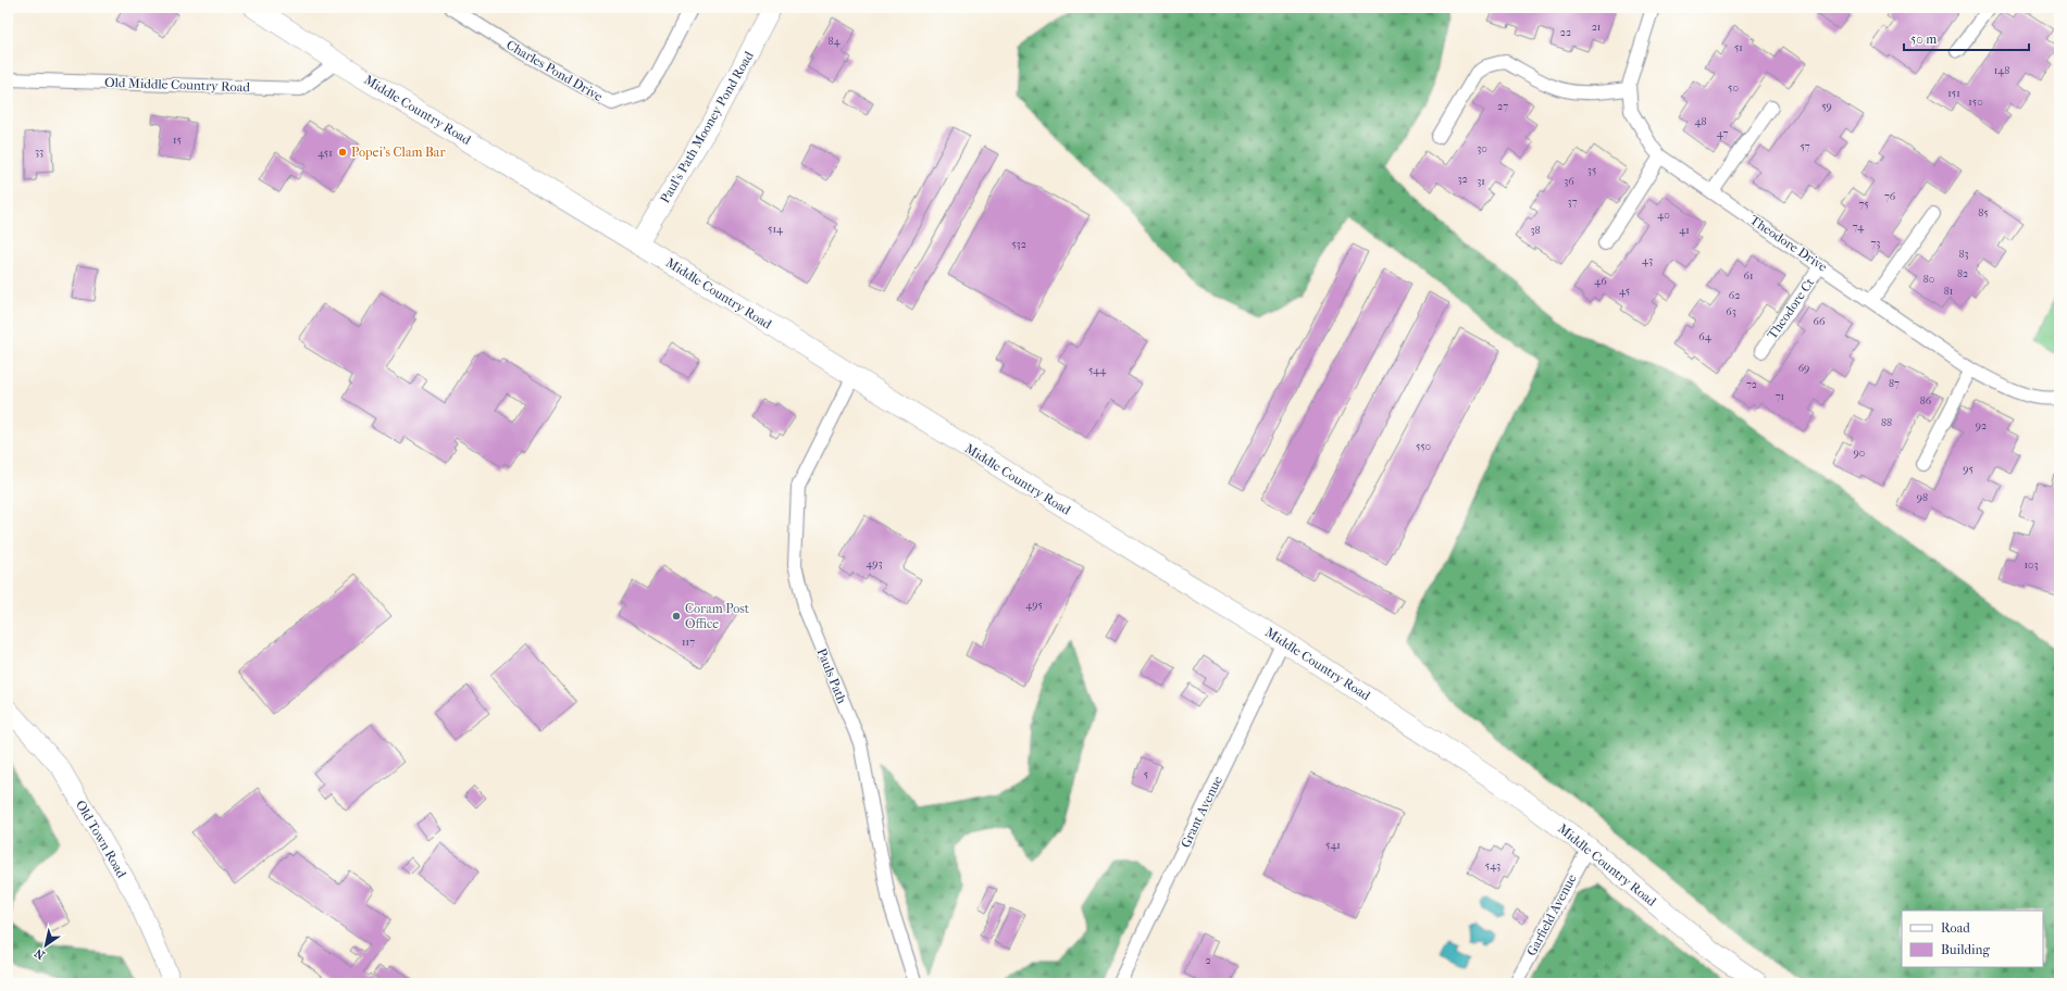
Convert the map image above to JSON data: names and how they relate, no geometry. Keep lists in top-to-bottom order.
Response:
{
  "streets": {
    "main road": ["Middle Country Road", "Paul's Path Mooney Pond Road", "Old Town Road"],
    "street": [
      "Charles Pond Drive",
      "Old Middle Country Road",
      "Theodore Drive",
      "Theodore Ct",
      "Pauls Path",
      "Grant Avenue",
      "Garfield Avenue"
    ]
  },
  "crossings": [
    ["Old Middle Country Road", "Middle Country Road"],
    ["Middle Country Road", "Paul's Path Mooney Pond Road"],
    ["Middle Country Road", "Pauls Path"],
    ["Middle Country Road", "Grant Avenue"],
    ["Middle Country Road", "Garfield Avenue"],
    ["Theodore Drive", "Theodore Ct"]
  ],
  "places": ["Popei's Clam Bar", "Coram Post Office"],
  "house_numbers": [
    "21",
    "22",
    "84",
    "51",
    "148",
    "50",
    "151",
    "150",
    "27",
    "59",
    "48",
    "47",
    "15",
    "57",
    "30",
    "33",
    "451",
    "35",
    "32",
    "31",
    "36",
    "76",
    "37",
    "75",
    "85",
    "40",
    "74",
    "514",
    "38",
    "41",
    "73",
    "532",
    "83",
    "43",
    "82",
    "61",
    "80",
    "46",
    "45",
    "81",
    "62",
    "63",
    "66",
    "64",
    "69",
    "544",
    "87",
    "72",
    "71",
    "86",
    "88",
    "92",
    "550",
    "90",
    "95",
    "98",
    "493",
    "103",
    "495",
    "117",
    "5",
    "541",
    "543",
    "2"
  ],
  "legend": ["Road", "Building"],
  "scale_bar": "50 m",
  "north": "bottom left"
}
